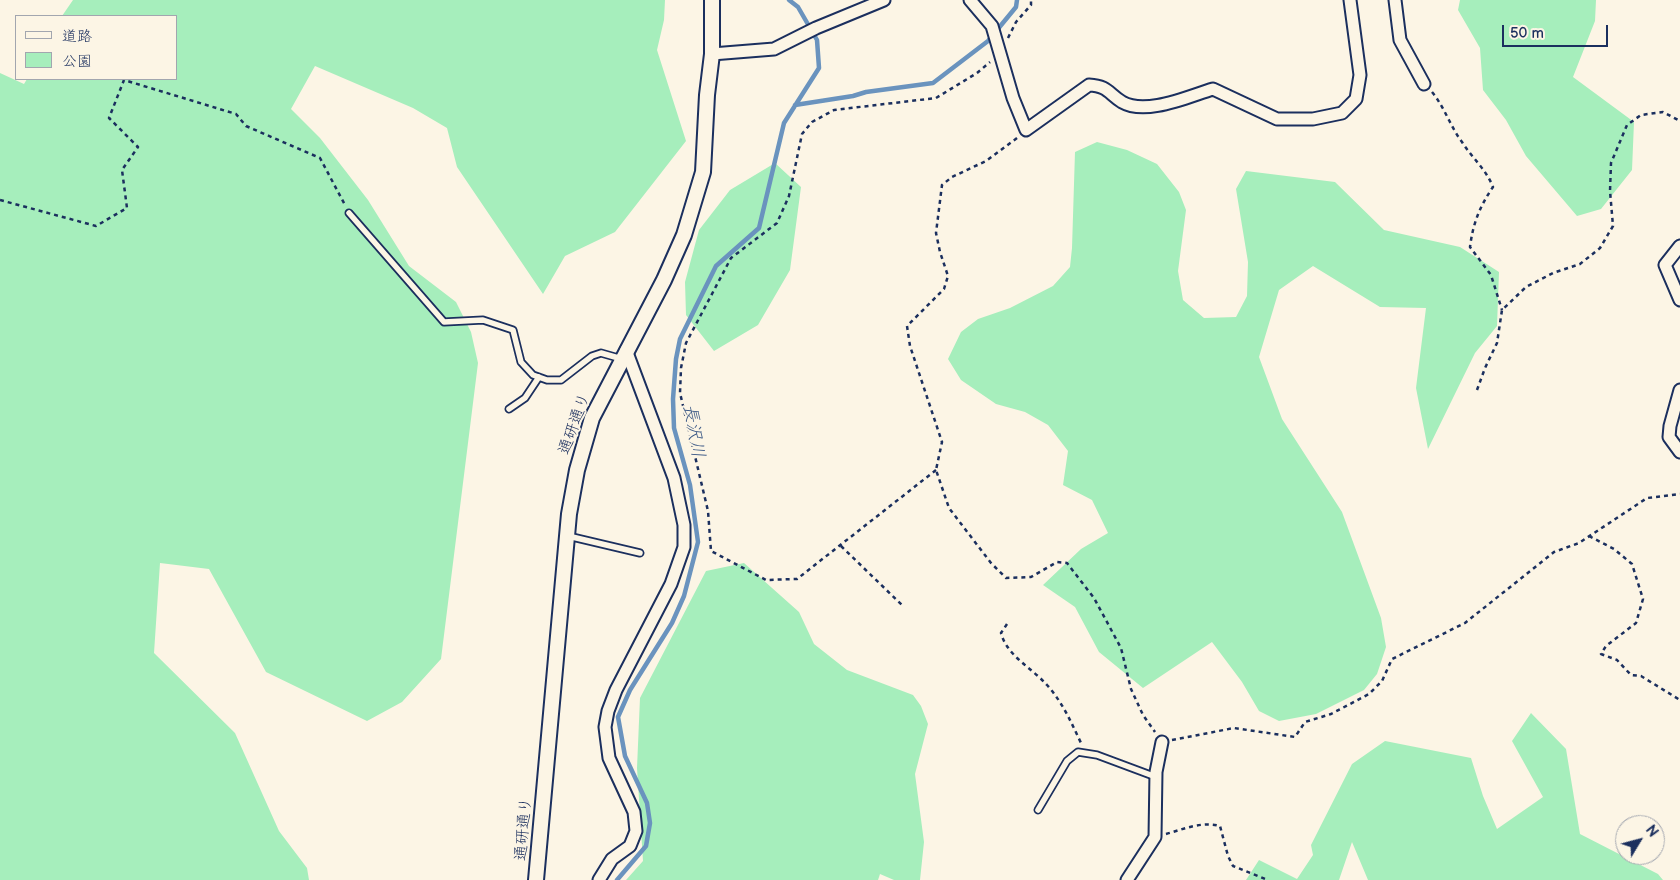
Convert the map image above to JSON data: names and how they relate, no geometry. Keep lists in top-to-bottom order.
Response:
{
  "streets": {
    "street": ["通研通り"]
  },
  "water": ["長沢川"],
  "legend": ["道路", "公園"],
  "scale_bar": "50 m",
  "north": "top right"
}
